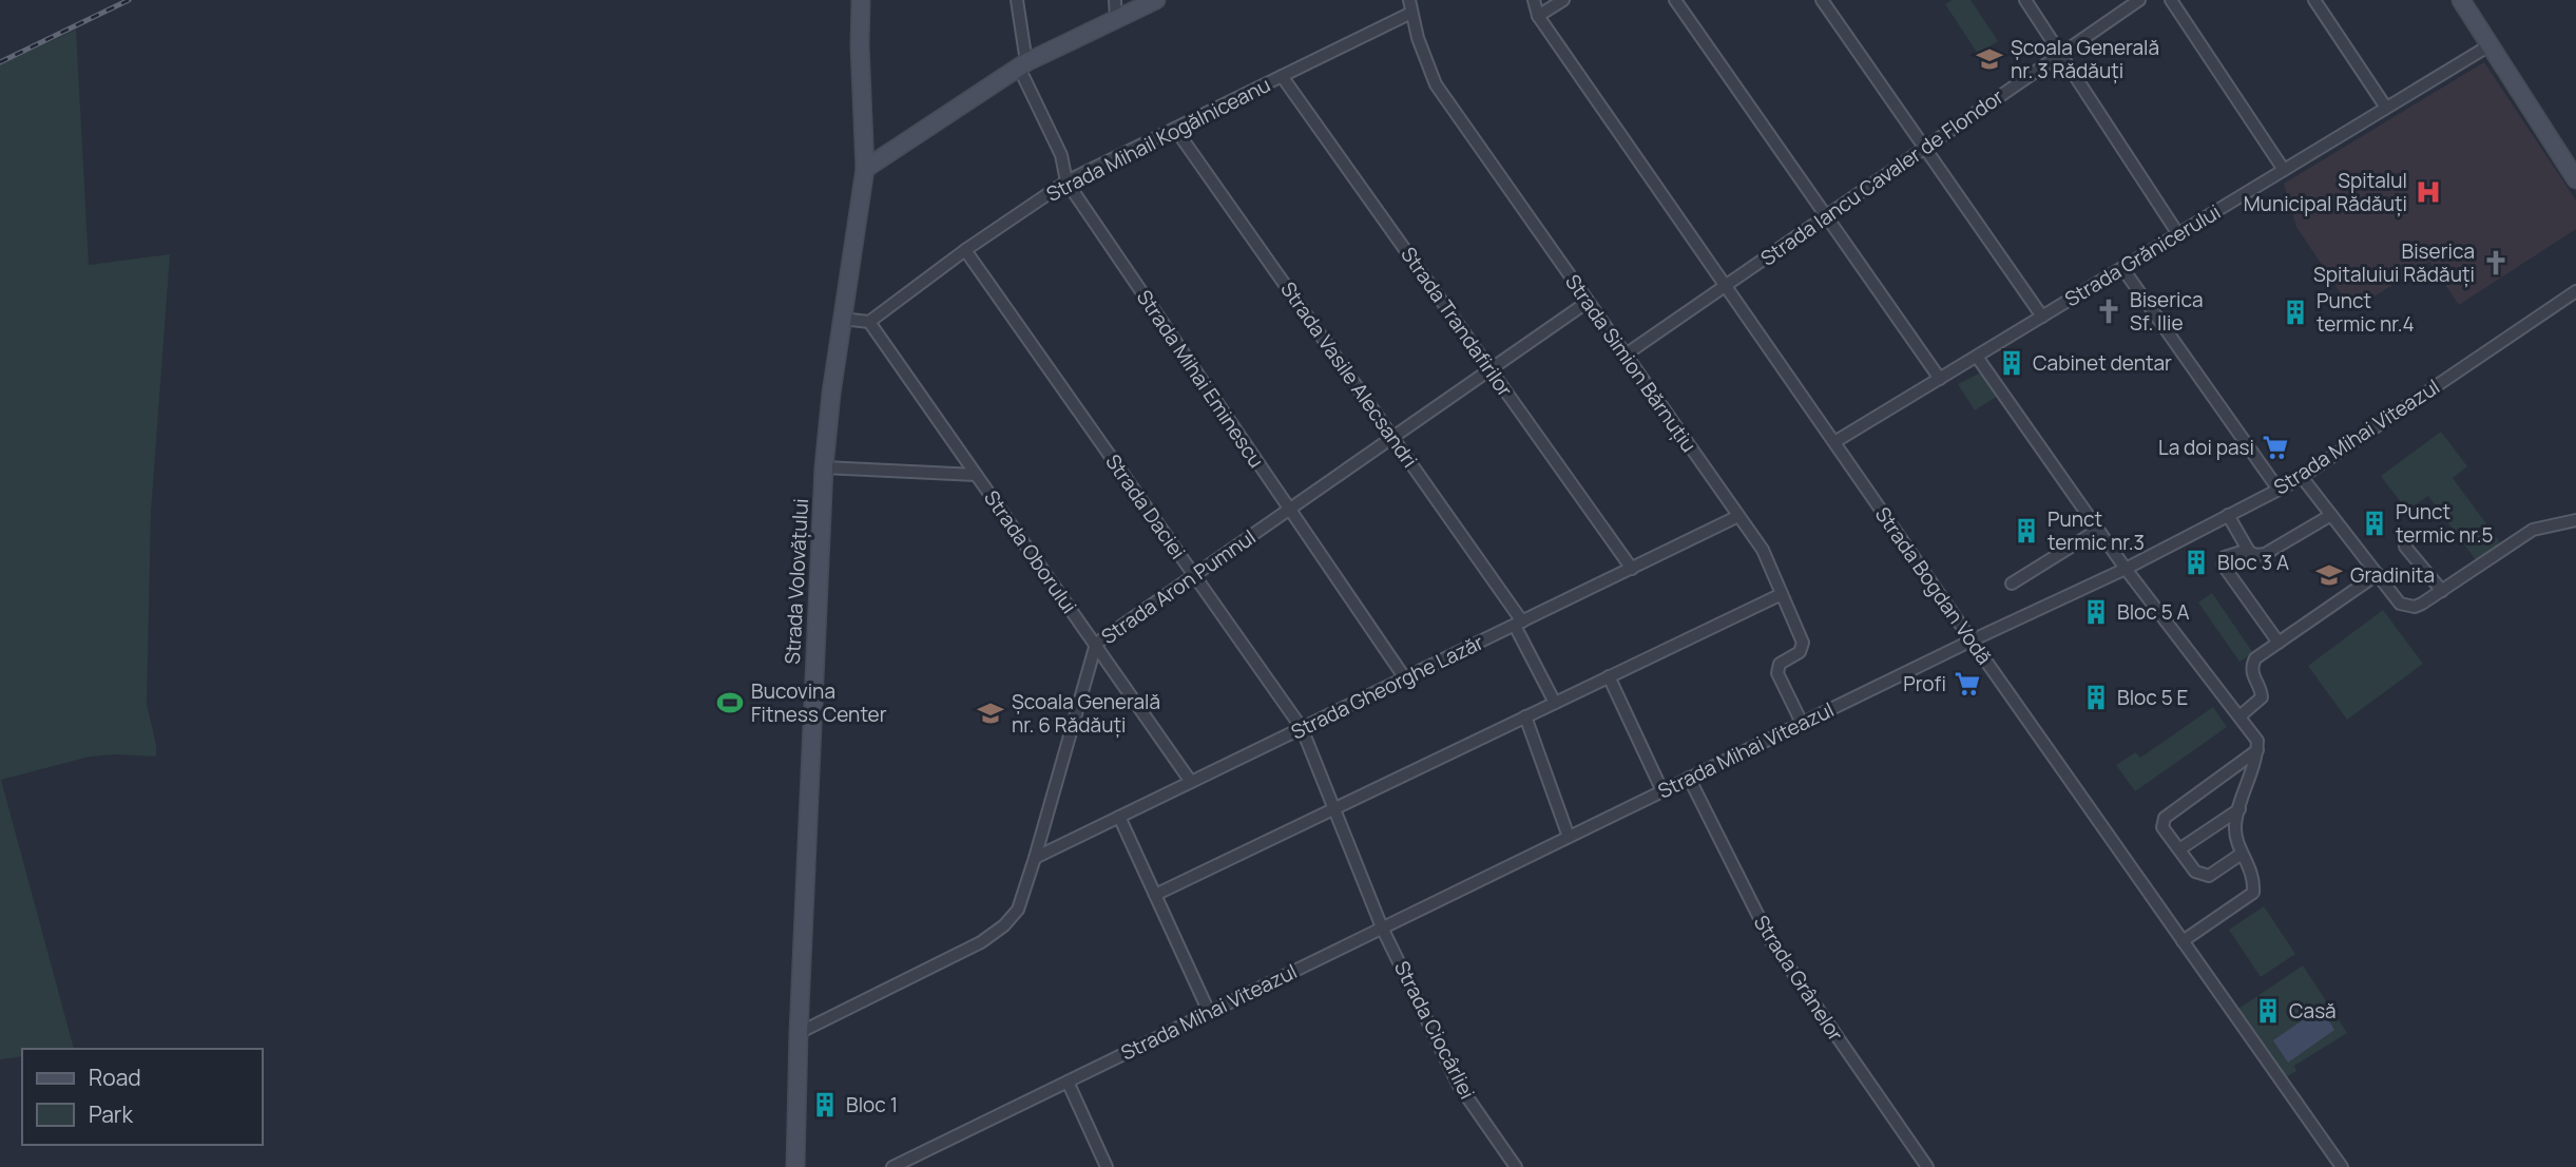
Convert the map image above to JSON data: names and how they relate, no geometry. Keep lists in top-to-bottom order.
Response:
{
  "streets": {
    "main road": ["Strada Volovățului"],
    "street": [
      "Strada Mihail Kogălniceanu",
      "Strada Iancu Cavaler de Flondor",
      "Strada Grănicerului",
      "Strada Trandafirilor",
      "Strada Simion Bărnuțiu",
      "Strada Vasile Alecsandri",
      "Strada Mihai Eminescu",
      "Strada Mihai Viteazul",
      "Strada Daciei",
      "Strada Oborului",
      "Strada Bogdan Vodă",
      "Strada Aron Pumnul",
      "Strada Gheorghe Lazăr",
      "Strada Grânelor",
      "Strada Ciocârliei"
    ]
  },
  "crossings": [
    ["Strada Mihail Kogălniceanu", "Strada Trandafirilor"],
    ["Strada Mihail Kogălniceanu", "Strada Simion Bărnuțiu"],
    ["Strada Mihail Kogălniceanu", "Strada Vasile Alecsandri"],
    ["Strada Mihail Kogălniceanu", "Strada Mihai Eminescu"],
    ["Strada Mihail Kogălniceanu", "Strada Daciei"],
    ["Strada Mihail Kogălniceanu", "Strada Oborului"],
    ["Strada Iancu Cavaler de Flondor", "Strada Simion Bărnuțiu"],
    ["Strada Iancu Cavaler de Flondor", "Strada Bogdan Vodă"],
    ["Strada Grănicerului", "Strada Bogdan Vodă"],
    ["Strada Trandafirilor", "Strada Aron Pumnul"],
    ["Strada Trandafirilor", "Strada Gheorghe Lazăr"],
    ["Strada Simion Bărnuțiu", "Strada Mihai Viteazul"],
    ["Strada Simion Bărnuțiu", "Strada Aron Pumnul"],
    ["Strada Simion Bărnuțiu", "Strada Gheorghe Lazăr"],
    ["Strada Vasile Alecsandri", "Strada Aron Pumnul"],
    ["Strada Vasile Alecsandri", "Strada Gheorghe Lazăr"],
    ["Strada Mihai Eminescu", "Strada Aron Pumnul"],
    ["Strada Mihai Eminescu", "Strada Gheorghe Lazăr"],
    ["Strada Mihai Viteazul", "Strada Bogdan Vodă"],
    ["Strada Mihai Viteazul", "Strada Grânelor"],
    ["Strada Mihai Viteazul", "Strada Ciocârliei"],
    ["Strada Daciei", "Strada Aron Pumnul"],
    ["Strada Daciei", "Strada Gheorghe Lazăr"],
    ["Strada Daciei", "Strada Ciocârliei"],
    ["Strada Oborului", "Strada Aron Pumnul"],
    ["Strada Oborului", "Strada Gheorghe Lazăr"],
    ["Strada Volovățului", "Strada Aron Pumnul"],
    ["Strada Aron Pumnul", "Strada Gheorghe Lazăr"]
  ],
  "places": {
    "school or university": ["Școala Generală nr. 3 Rădăuți", "Gradinita", "Școala Generală nr. 6 Rădăuți"],
    "hospital": ["Spitalul Municipal Rădăuți"],
    "church": ["Biserica Spitaluiui Rădăuți", "Biserica Sf. Ilie"],
    "building": [
      "Punct termic nr.4",
      "Cabinet dentar",
      "Punct termic nr.5",
      "Punct termic nr.3",
      "Bloc 3 A",
      "Bloc 5 A",
      "Bloc 5 E",
      "Casă",
      "Bloc 1"
    ],
    "supermarket": ["La doi pasi", "Profi"],
    "sports": ["Bucovina Fitness Center"]
  },
  "legend": ["Road", "Park"]
}
